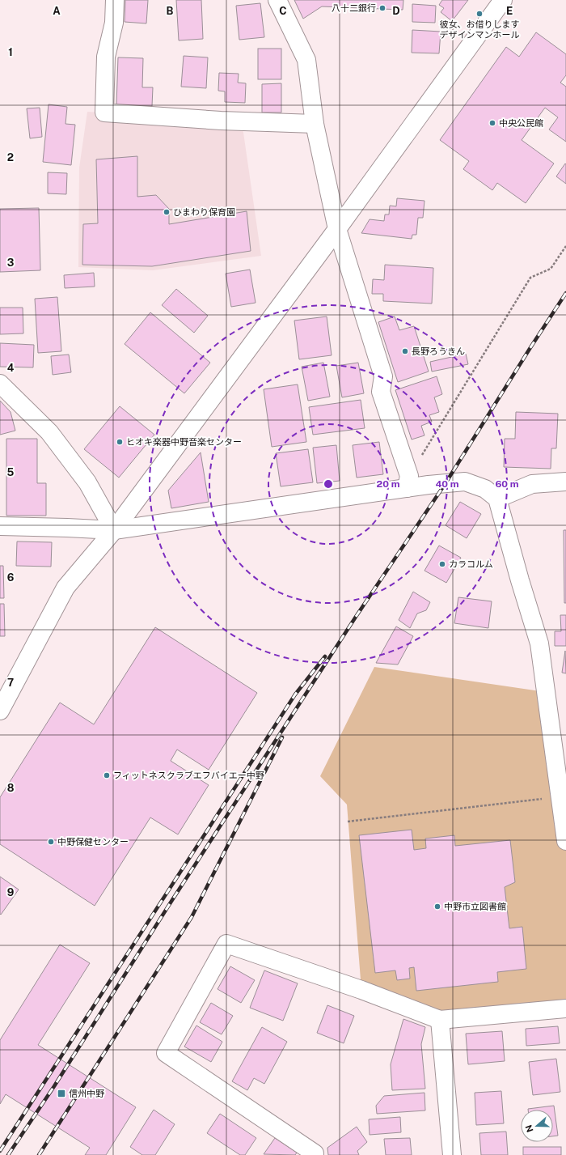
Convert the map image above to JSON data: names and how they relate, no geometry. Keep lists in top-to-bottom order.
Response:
{
  "places": {
    "other": [
      "八十二銀行",
      "彼女、お借りします デザインマンホール",
      "中央公民館",
      "ひまわり保育園",
      "長野ろうきん",
      "ヒオキ楽器中野音楽センター",
      "カラコルム",
      "フィットネスクラブエフバイエー中野",
      "中野保健センター",
      "中野市立図書館"
    ],
    "transit": ["信州中野"]
  },
  "north": "left",
  "grid": {
    "columns": [
      "A",
      "B",
      "C",
      "D",
      "E"
    ],
    "rows": [
      "1",
      "2",
      "3",
      "4",
      "5",
      "6",
      "7",
      "8",
      "9"
    ]
  },
  "rings": ["20 m", "40 m", "60 m"]
}
